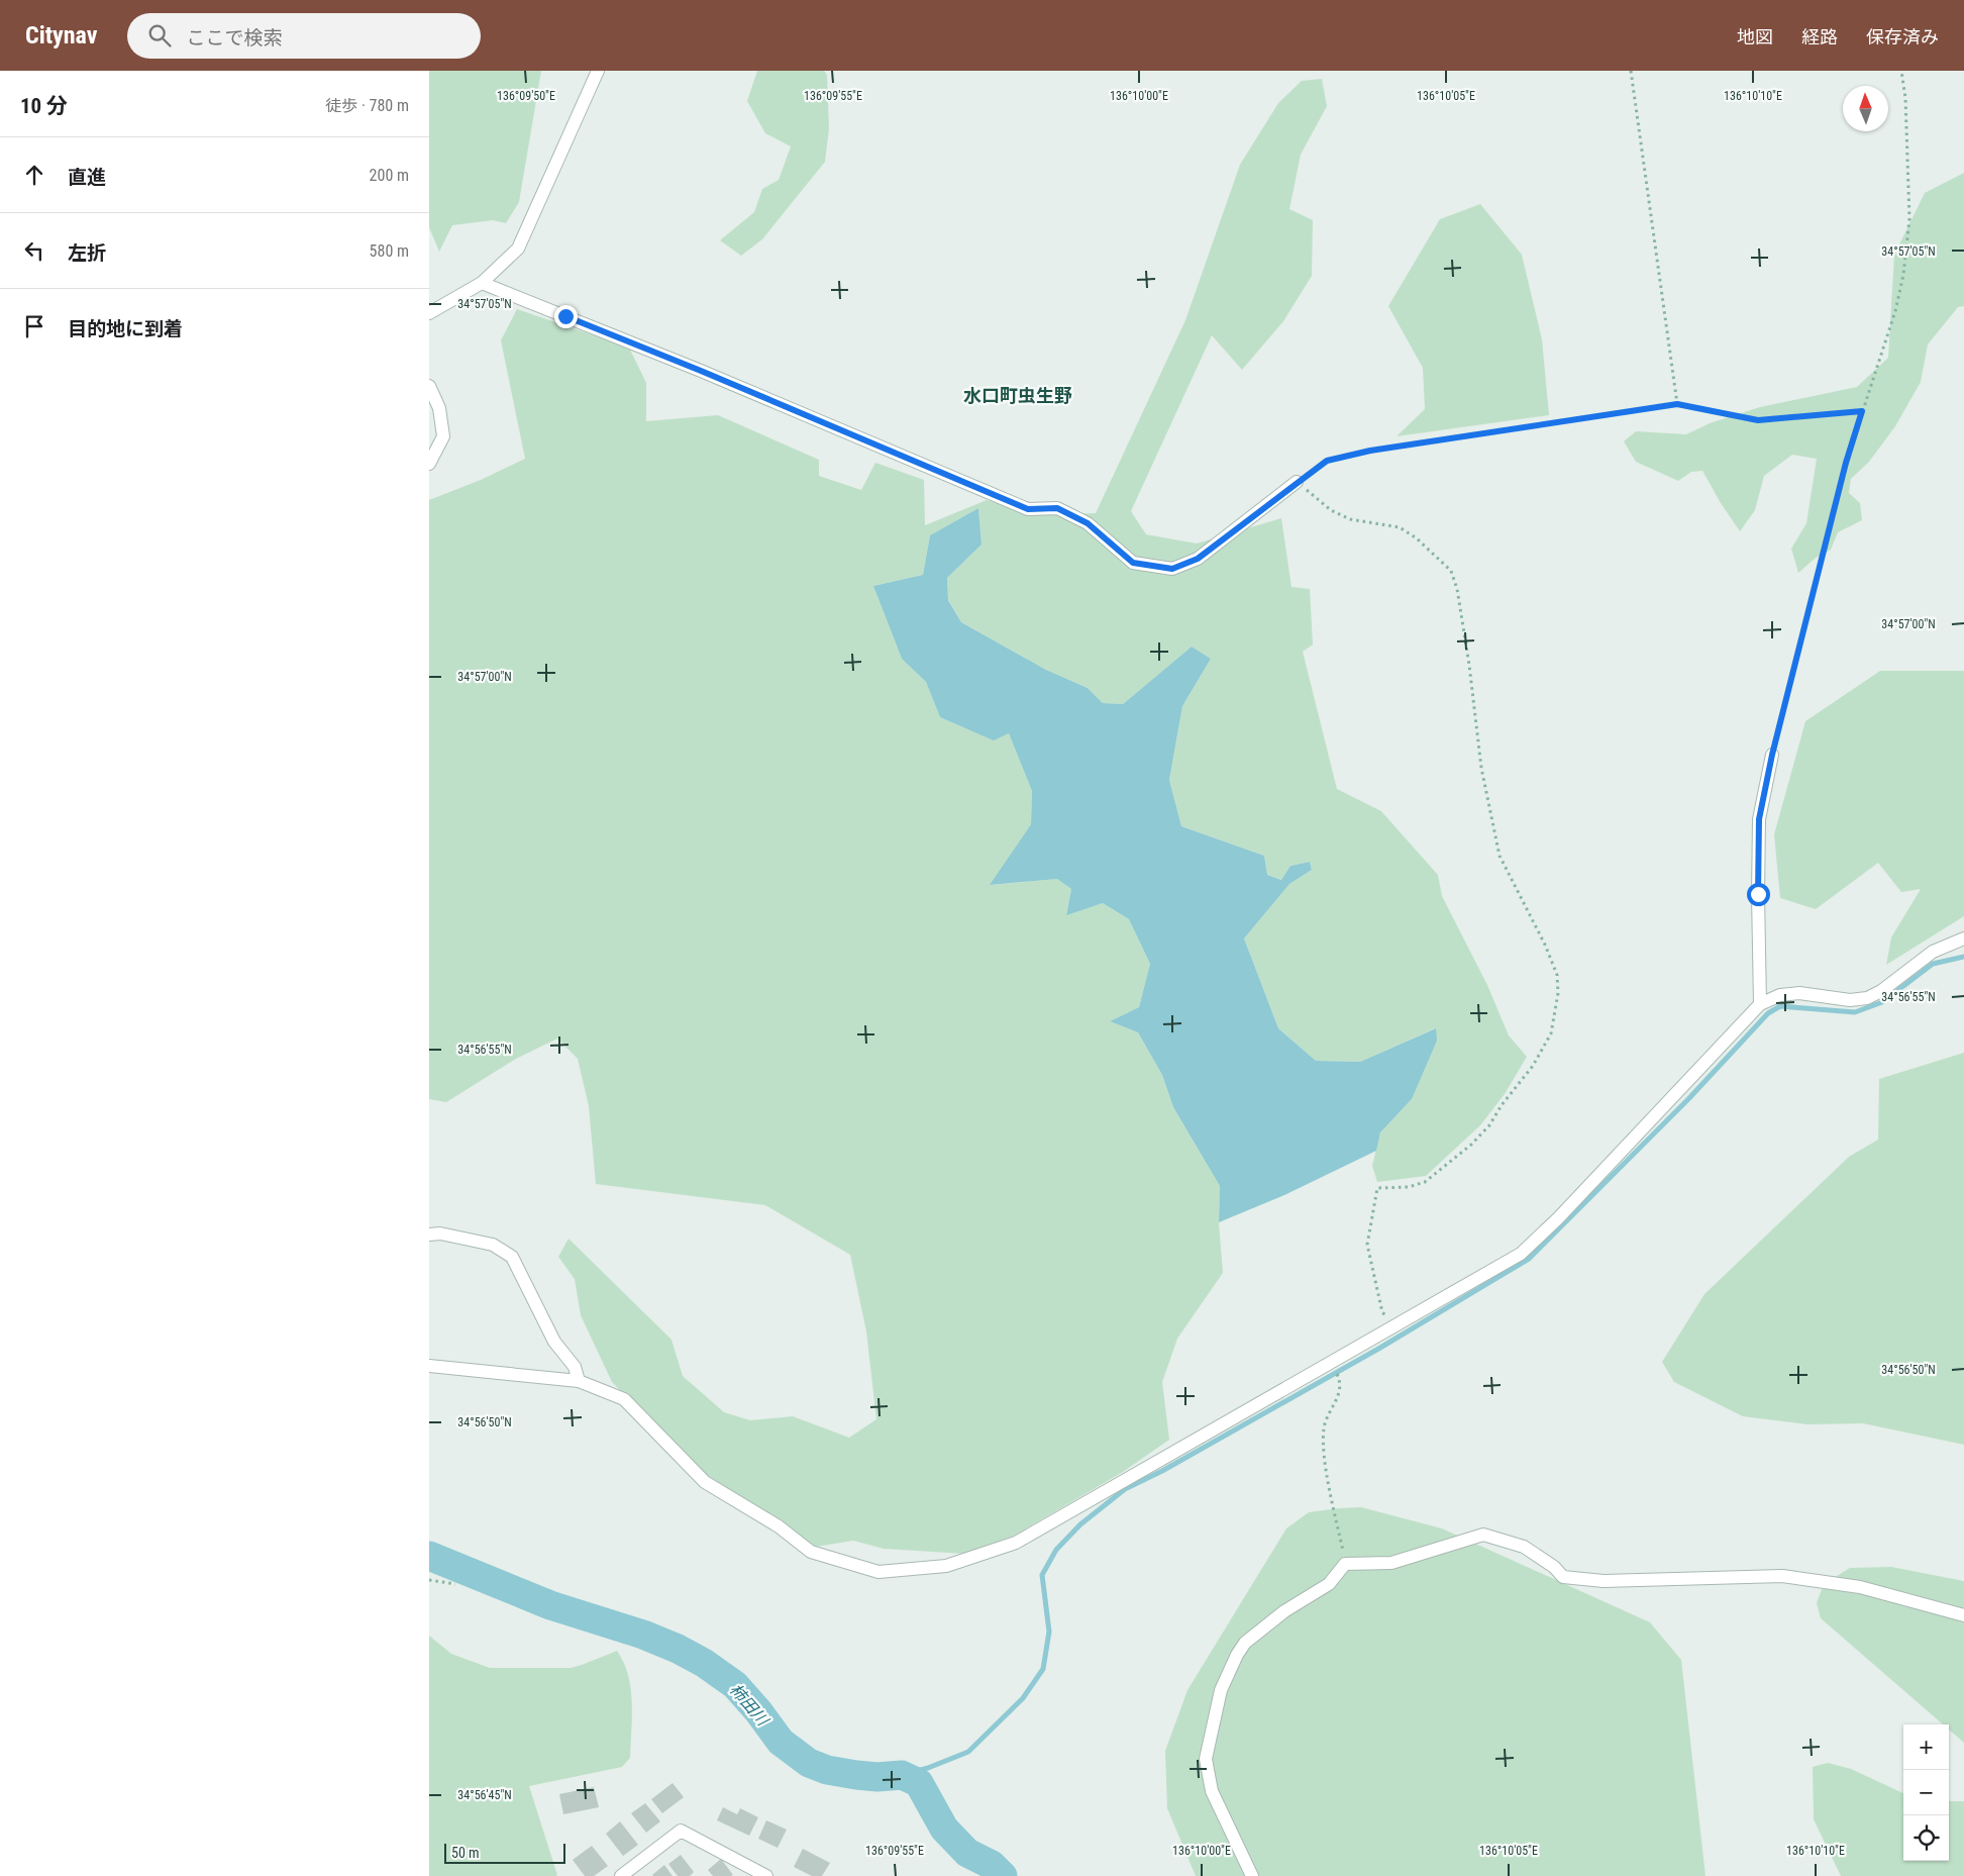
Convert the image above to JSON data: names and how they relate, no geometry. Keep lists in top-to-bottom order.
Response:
{
  "districts": ["水口町虫生野"],
  "water": ["柿田川"],
  "scale_bar": "50 m",
  "north": "top",
  "page": {
    "header": "Citynav",
    "search": "ここで検索",
    "nav": ["地図", "経路", "保存済み"],
    "heading": ["10 分", "徒歩 · 780 m"],
    "list": [
      ["直進", "200 m"],
      ["左折", "580 m"],
      "目的地に到着"
    ],
    "map_buttons": ["+", "−"],
    "scale": "50 m"
  },
  "coordinates": [
    "136°09'50\"E",
    "136°09'55\"E",
    "136°10'00\"E",
    "136°10'05\"E",
    "136°10'10\"E",
    "34°57'05\"N",
    "34°57'00\"N",
    "34°56'55\"N",
    "34°56'50\"N",
    "34°56'45\"N"
  ]
}
